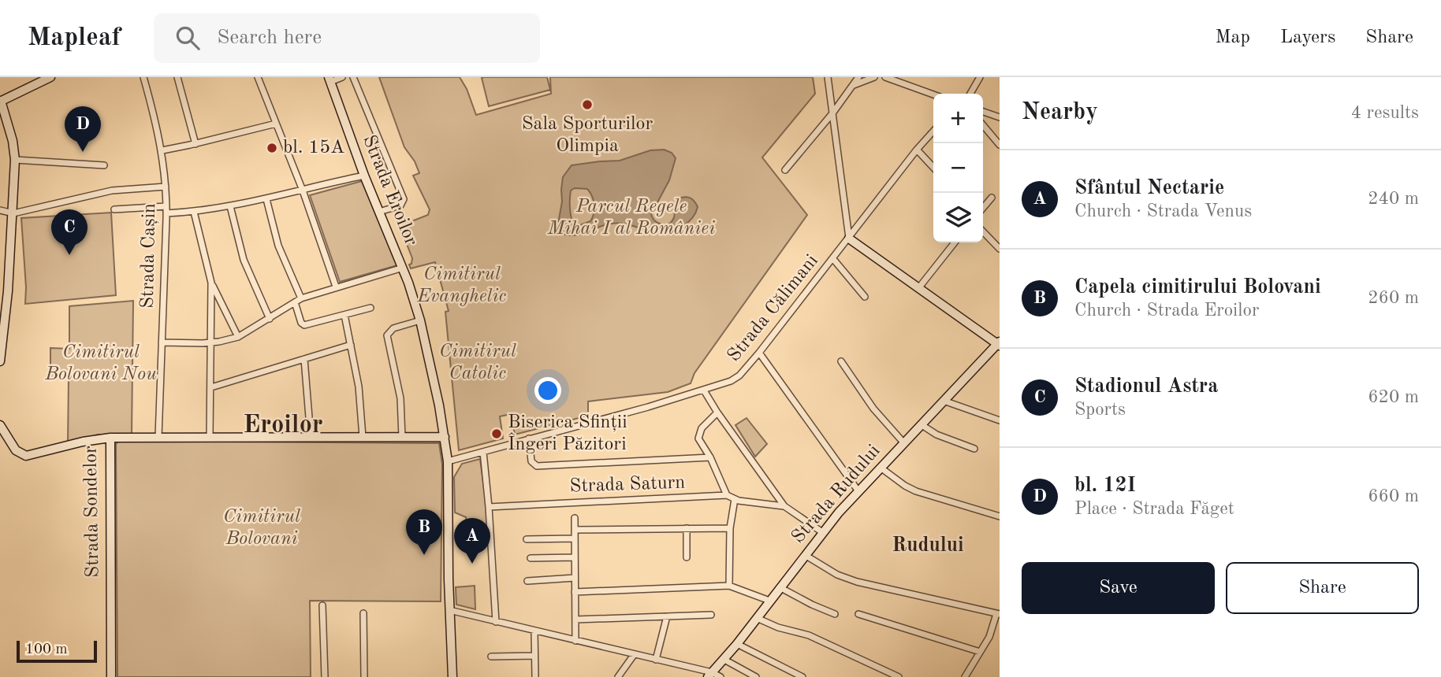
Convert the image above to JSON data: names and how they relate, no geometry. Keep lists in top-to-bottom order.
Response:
{
  "streets": {
    "street": [
      "Strada Eroilor",
      "Strada Cașin",
      "Strada Călimani",
      "Strada Saturn",
      "Strada Rudului",
      "Strada Sondelor"
    ]
  },
  "crossings": [
    ["Strada Eroilor", "Strada Călimani"]
  ],
  "districts": ["Eroilor", "Rudului"],
  "parks": [
    "Parcul Regele Mihai I al României",
    "Cimitirul Evanghelic",
    "Cimitirul Catolic",
    "Cimitirul Bolovani Nou",
    "Cimitirul Bolovani"
  ],
  "places": ["Sala Sporturilor Olimpia", "bl. 15A", "Biserica Sfinții Îngeri Păzitori"],
  "scale_bar": "100 m",
  "page": {
    "header": "Mapleaf",
    "search": "Search here",
    "nav": ["Map", "Layers", "Share"],
    "heading": ["Nearby", "4 results"],
    "map_buttons": ["+", "−"],
    "pins": [
      "D",
      "C",
      "B",
      "A"
    ],
    "list": [
      {
        "mark": "A",
        "name": "Sfântul Nectarie",
        "note": "Church · Strada Venus",
        "value": "240 m"
      },
      {
        "mark": "B",
        "name": "Capela cimitirului Bolovani",
        "note": "Church · Strada Eroilor",
        "value": "260 m"
      },
      {
        "mark": "C",
        "name": "Stadionul Astra",
        "note": "Sports",
        "value": "620 m"
      },
      {
        "mark": "D",
        "name": "bl. 12I",
        "note": "Place · Strada Făget",
        "value": "660 m"
      }
    ],
    "buttons": ["Save", "Share"],
    "scale": "100 m"
  }
}
